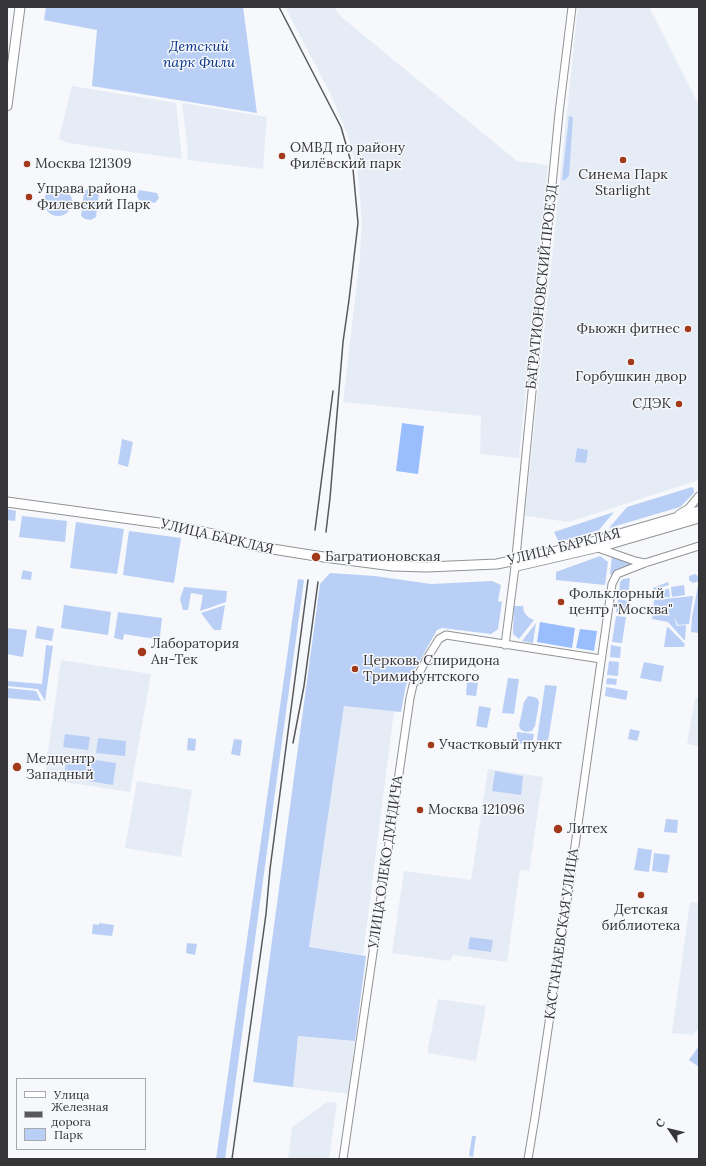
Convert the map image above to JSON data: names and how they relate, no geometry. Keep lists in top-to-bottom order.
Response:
{
  "streets": {
    "main road": ["УЛИЦА БАРКЛАЯ"],
    "street": ["БАГРАТИОНОВСКИЙ ПРОЕЗД", "УЛИЦА ОЛЕКО ДУНДИЧА", "КАСТАНАЕВСКАЯ УЛИЦА"]
  },
  "crossings": [
    ["БАГРАТИОНОВСКИЙ ПРОЕЗД", "УЛИЦА БАРКЛАЯ"],
    ["УЛИЦА ОЛЕКО ДУНДИЧА", "КАСТАНАЕВСКАЯ УЛИЦА"]
  ],
  "parks": ["Детский парк Фили"],
  "places": [
    "ОМВД по району Филёвский парк",
    "Синема Парк Starlight",
    "Москва 121309",
    "Управа района Филевский Парк",
    "Фьюжн фитнес",
    "Горбушкин двор",
    "СДЭК",
    "Багратионовская",
    "Фольклорный центр \"Москва\"",
    "Лаборатория Ан-Тек",
    "Церковь Спиридона Тримифунтского",
    "Участковый пункт",
    "Медцентр Западный",
    "Москва 121096",
    "Литех",
    "Детская библиотека"
  ],
  "legend": ["Улица", "Железная дорога", "Парк"],
  "north": "top left"
}
